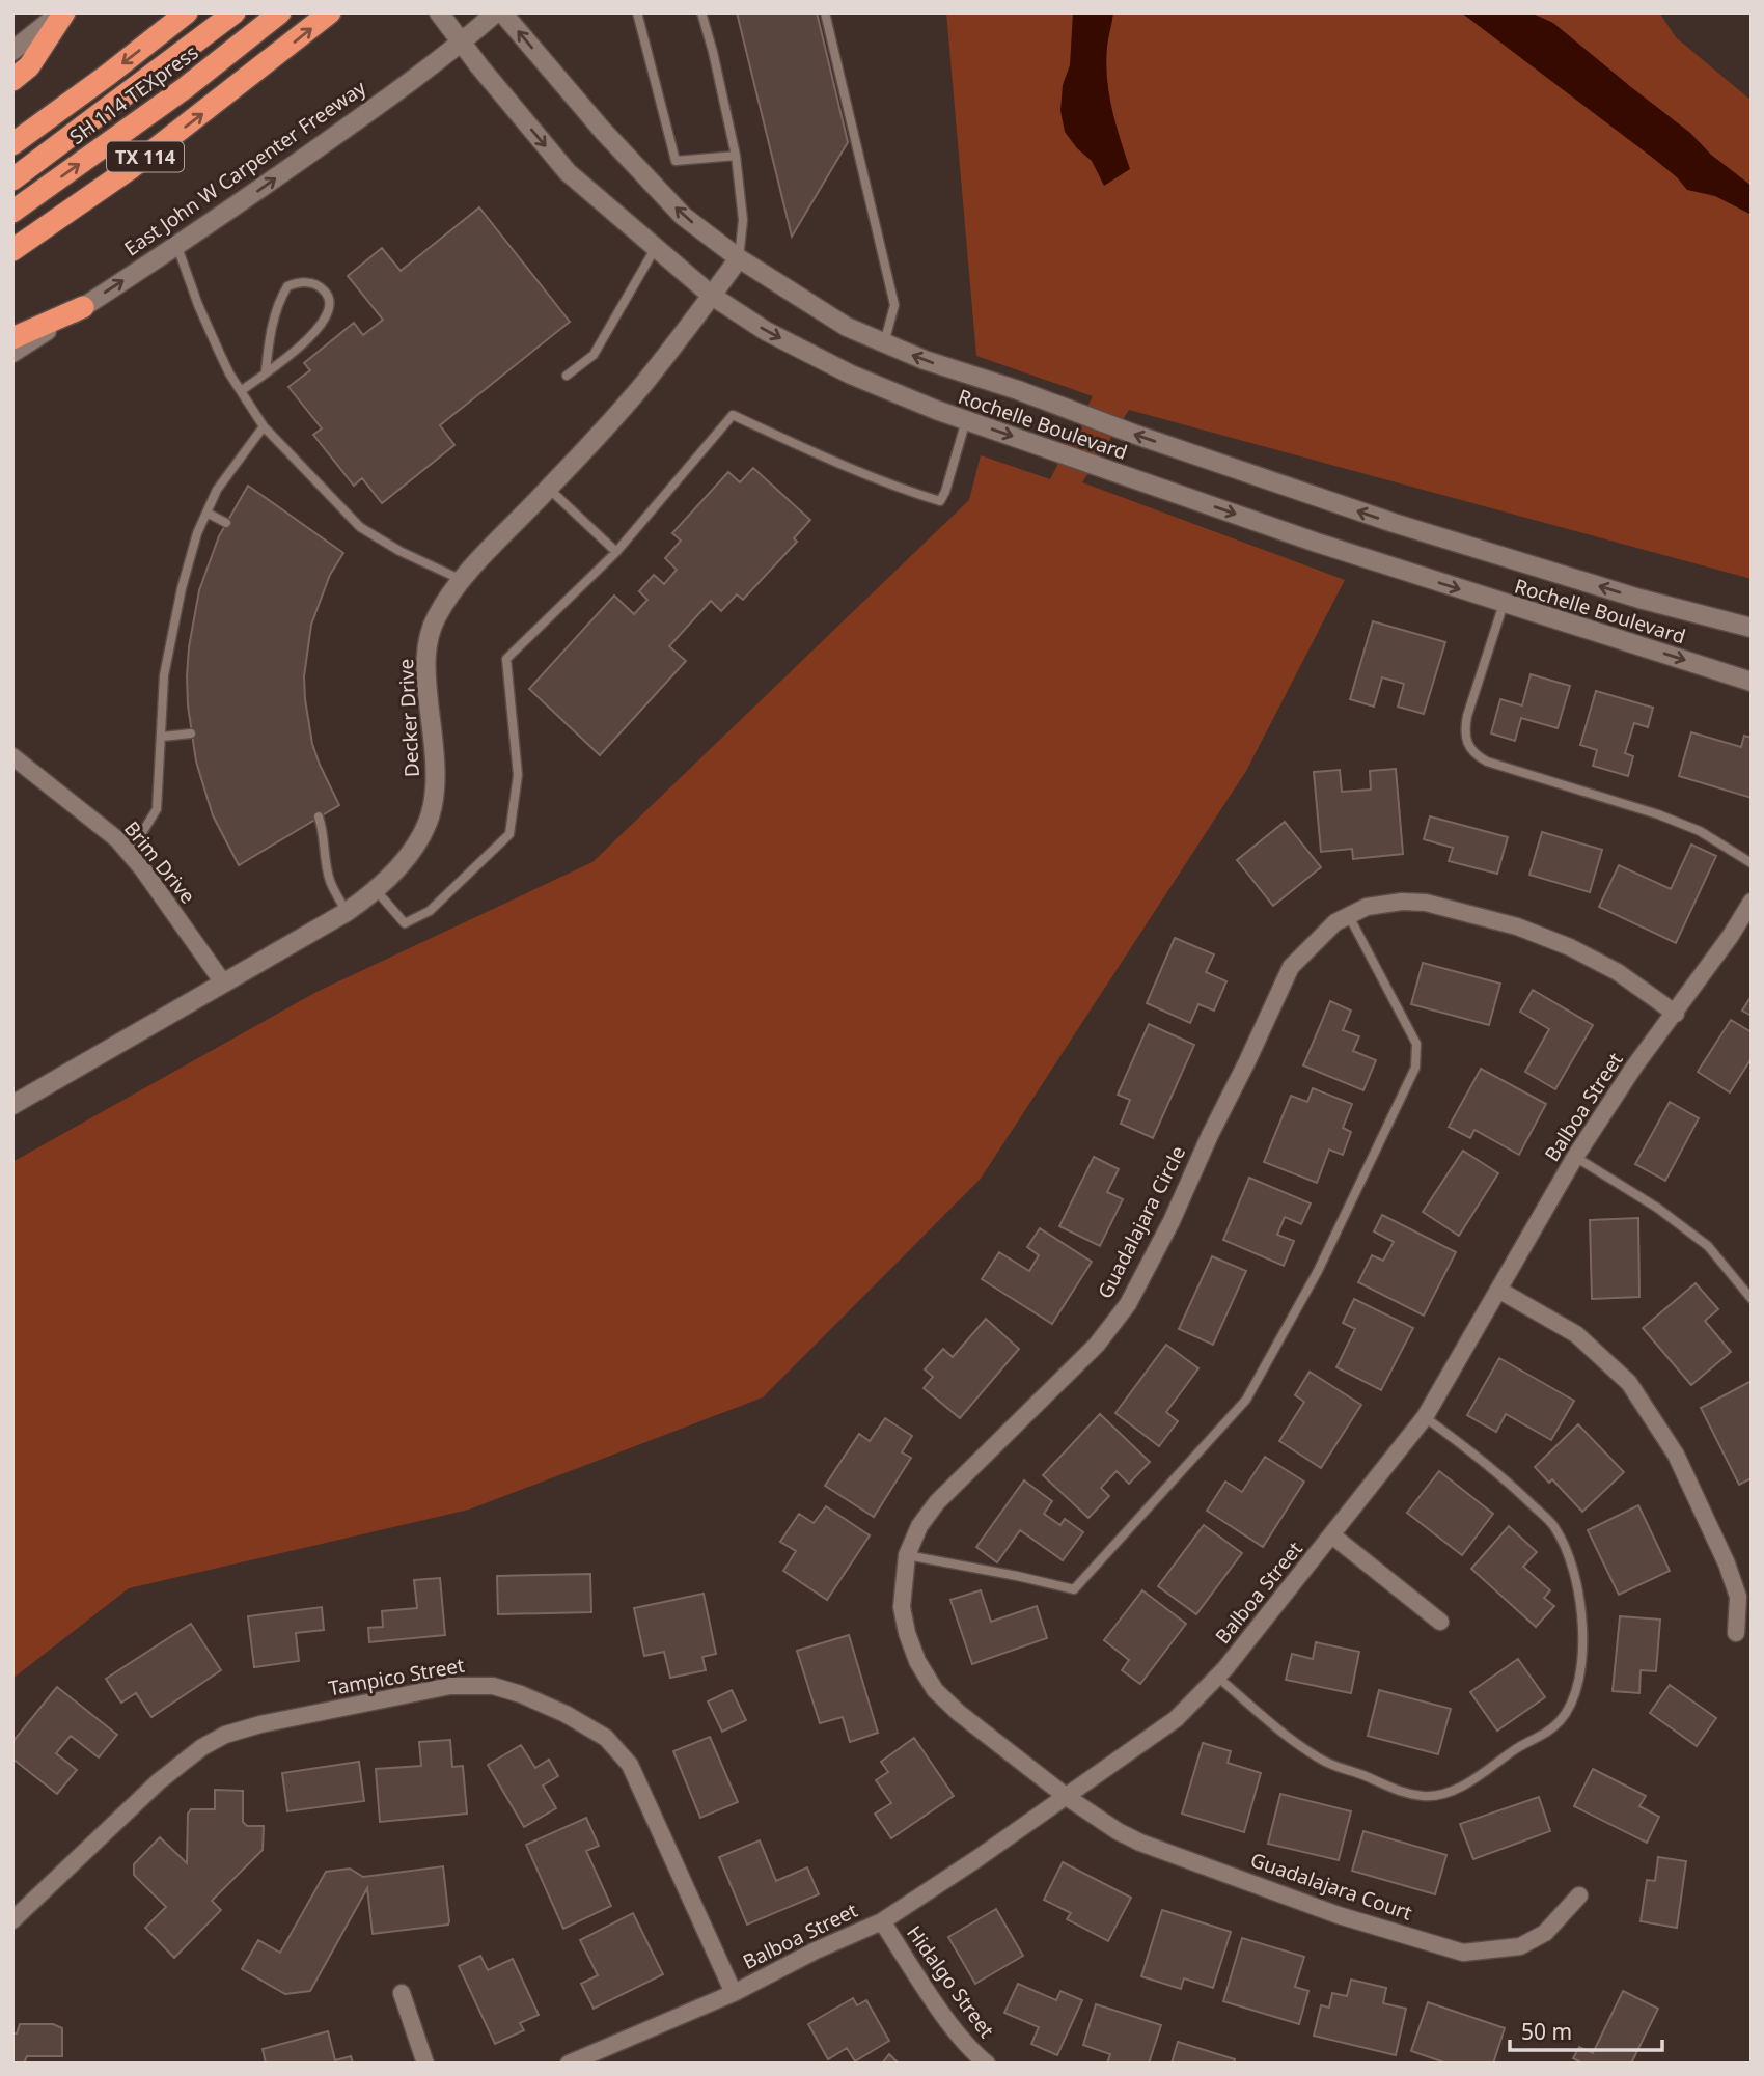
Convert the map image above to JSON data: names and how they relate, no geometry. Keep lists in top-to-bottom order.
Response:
{
  "streets": {
    "highway": ["SH 114 TEXpress", "TX 114"],
    "main road": ["East John W Carpenter Freeway", "Rochelle Boulevard", "Decker Drive"],
    "street": [
      "Brim Drive",
      "Balboa Street",
      "Guadalajara Circle",
      "Tampico Street",
      "Guadalajara Court",
      "Hidalgo Street"
    ]
  },
  "crossings": [
    ["East John W Carpenter Freeway", "Rochelle Boulevard"],
    ["Rochelle Boulevard", "Decker Drive"],
    ["Decker Drive", "Brim Drive"],
    ["Balboa Street", "Guadalajara Circle"],
    ["Balboa Street", "Tampico Street"],
    ["Balboa Street", "Guadalajara Court"],
    ["Balboa Street", "Hidalgo Street"],
    ["Guadalajara Circle", "Guadalajara Court"]
  ],
  "one_way": ["East John W Carpenter Freeway"],
  "scale_bar": "50 m"
}
